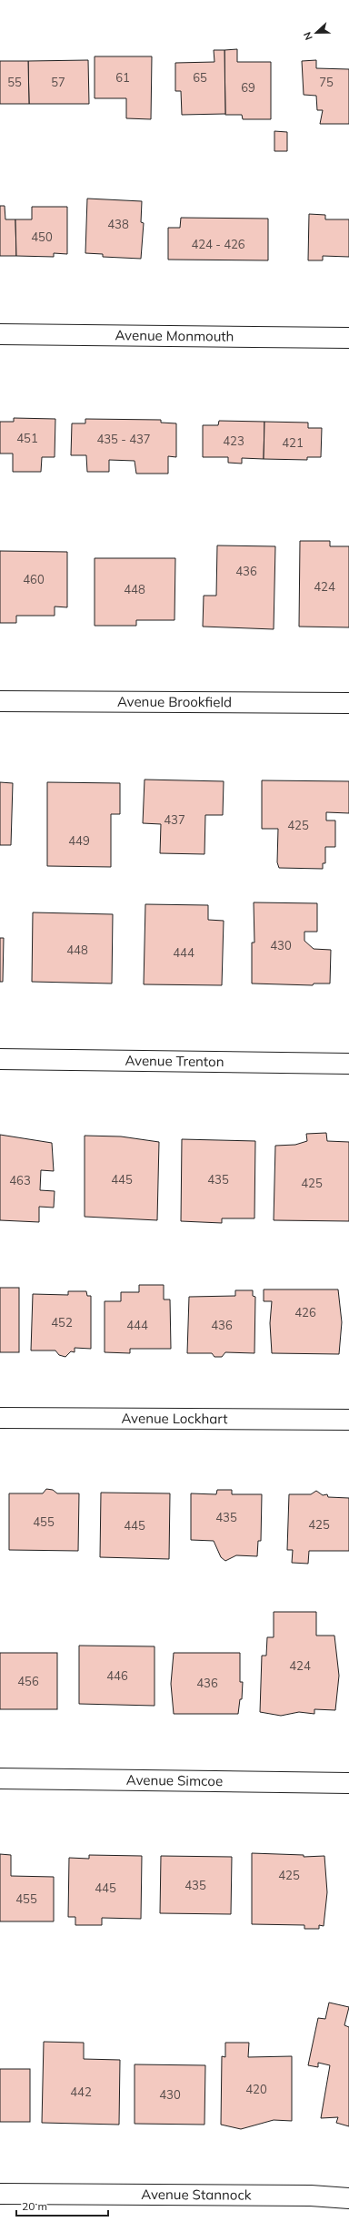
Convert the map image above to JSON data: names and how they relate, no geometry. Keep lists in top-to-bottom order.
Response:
{
  "streets": {
    "street": [
      "Avenue Monmouth",
      "Avenue Brookfield",
      "Avenue Trenton",
      "Avenue Lockhart",
      "Avenue Simcoe",
      "Avenue Stannock"
    ]
  },
  "house_numbers": [
    "61",
    "65",
    "55",
    "57",
    "75",
    "69",
    "438",
    "450",
    "424 - 426",
    "451",
    "435 - 437",
    "423",
    "421",
    "436",
    "460",
    "424",
    "448",
    "437",
    "425",
    "449",
    "430",
    "448",
    "444",
    "445",
    "435",
    "463",
    "425",
    "426",
    "452",
    "444",
    "436",
    "435",
    "455",
    "425",
    "445",
    "424",
    "446",
    "456",
    "436",
    "425",
    "435",
    "445",
    "455",
    "420",
    "442",
    "430"
  ],
  "scale_bar": "20 m",
  "north": "left"
}
